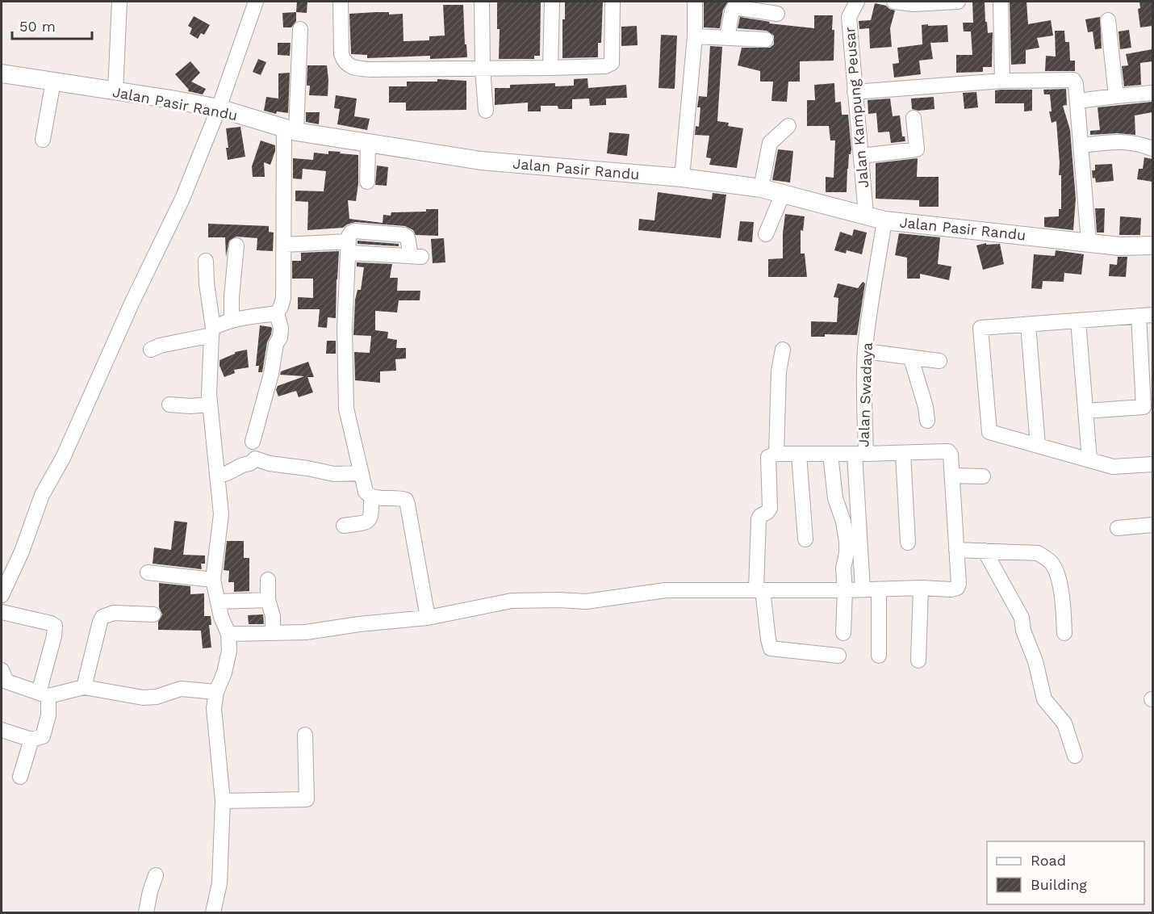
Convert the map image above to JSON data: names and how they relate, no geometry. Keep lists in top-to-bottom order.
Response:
{
  "streets": {
    "main road": ["Jalan Pasir Randu"],
    "street": ["Jalan Kampung Peusar", "Jalan Swadaya"]
  },
  "crossings": [
    ["Jalan Pasir Randu", "Jalan Kampung Peusar"],
    ["Jalan Pasir Randu", "Jalan Swadaya"]
  ],
  "legend": ["Road", "Building"],
  "scale_bar": "50 m"
}
